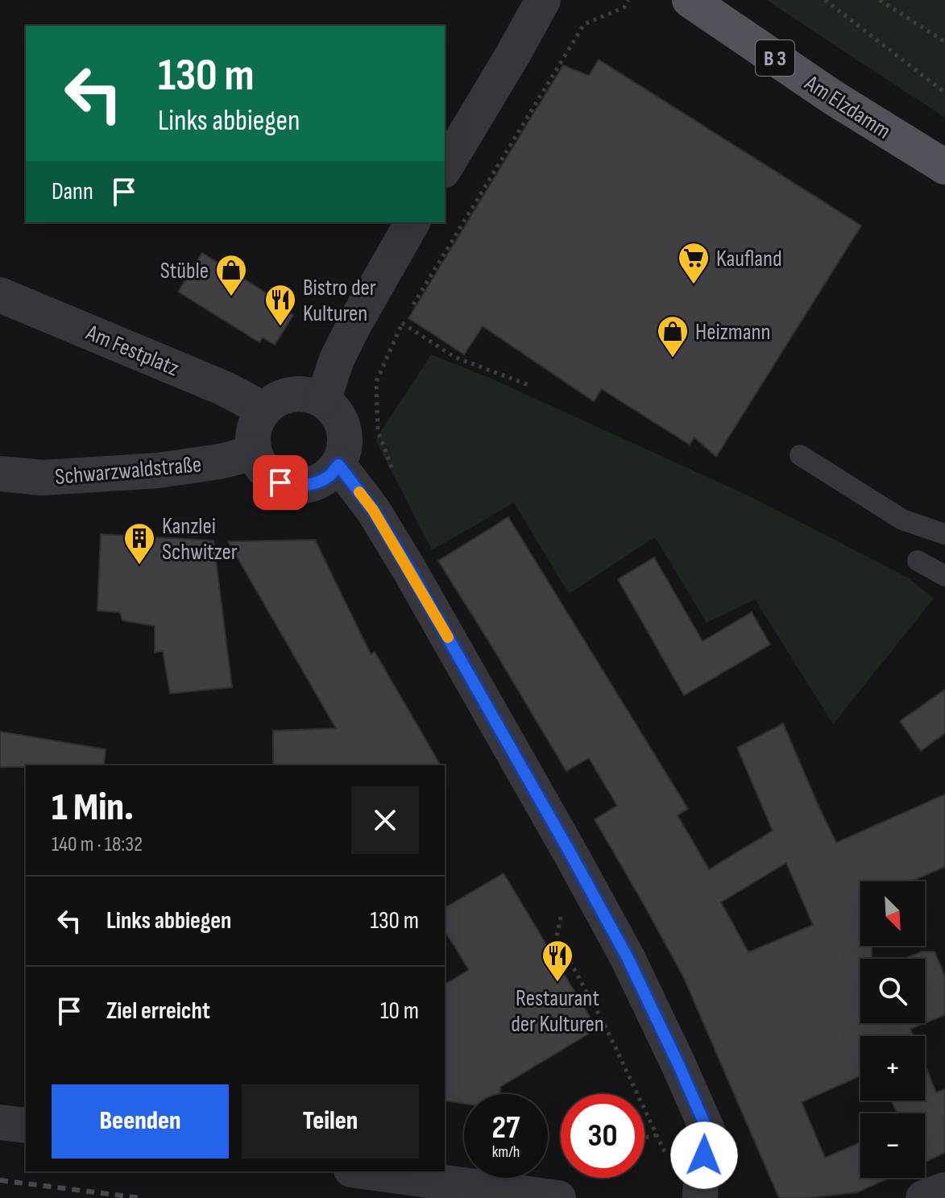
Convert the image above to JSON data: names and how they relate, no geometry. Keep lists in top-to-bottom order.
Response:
{
  "streets": {
    "main road": ["B 3", "Am Elzdamm"],
    "street": ["Am Festplatz", "Schwarzwaldstraße"]
  },
  "crossings": [
    ["Am Festplatz", "Schwarzwaldstraße"]
  ],
  "places": {
    "supermarket": ["Kaufland"],
    "shop": ["Stüble", "Heizmann"],
    "restaurant": ["Bistro der Kulturen", "Restaurant der Kulturen"],
    "building": ["Kanzlei Schwitzer"]
  },
  "north": "bottom right",
  "page": {
    "turn": ["130 m", "Links abbiegen"],
    "then": "Dann",
    "heading": ["1 Min.", "140 m · 18:32"],
    "list": [
      {
        "name": "Links abbiegen",
        "value": "130 m"
      },
      {
        "name": "Ziel erreicht",
        "value": "10 m"
      }
    ],
    "map_buttons": ["+", "−"],
    "buttons": ["Beenden", "Teilen"],
    "speed": "27 km/h",
    "limit": "30"
  }
}
